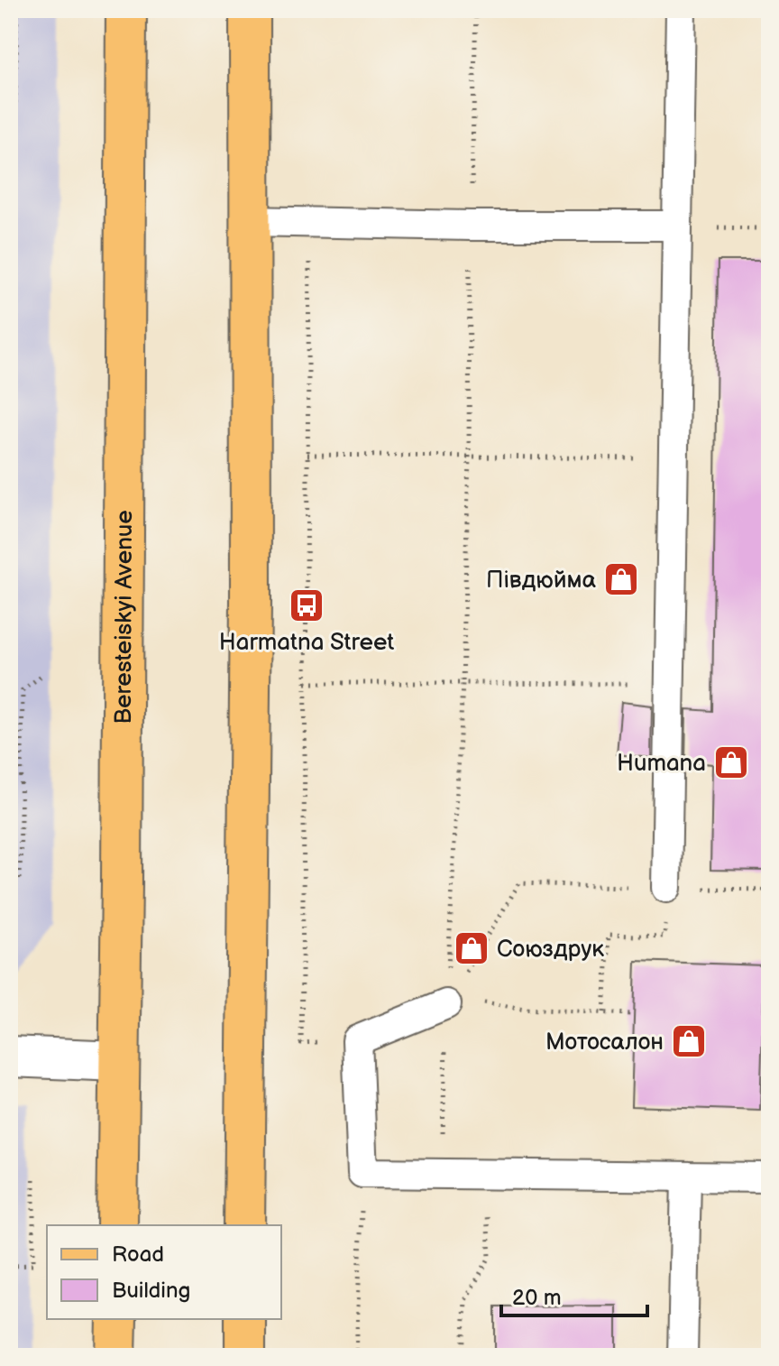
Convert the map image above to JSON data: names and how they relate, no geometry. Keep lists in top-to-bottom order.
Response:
{
  "streets": {
    "main road": ["Beresteiskyi Avenue"]
  },
  "places": {
    "shop": [
      "Півдюйма",
      "Humana",
      "Союздрук",
      "Мотосалон"
    ],
    "bus stop": ["Harmatna Street"]
  },
  "legend": ["Road", "Building"],
  "scale_bar": "20 m"
}
